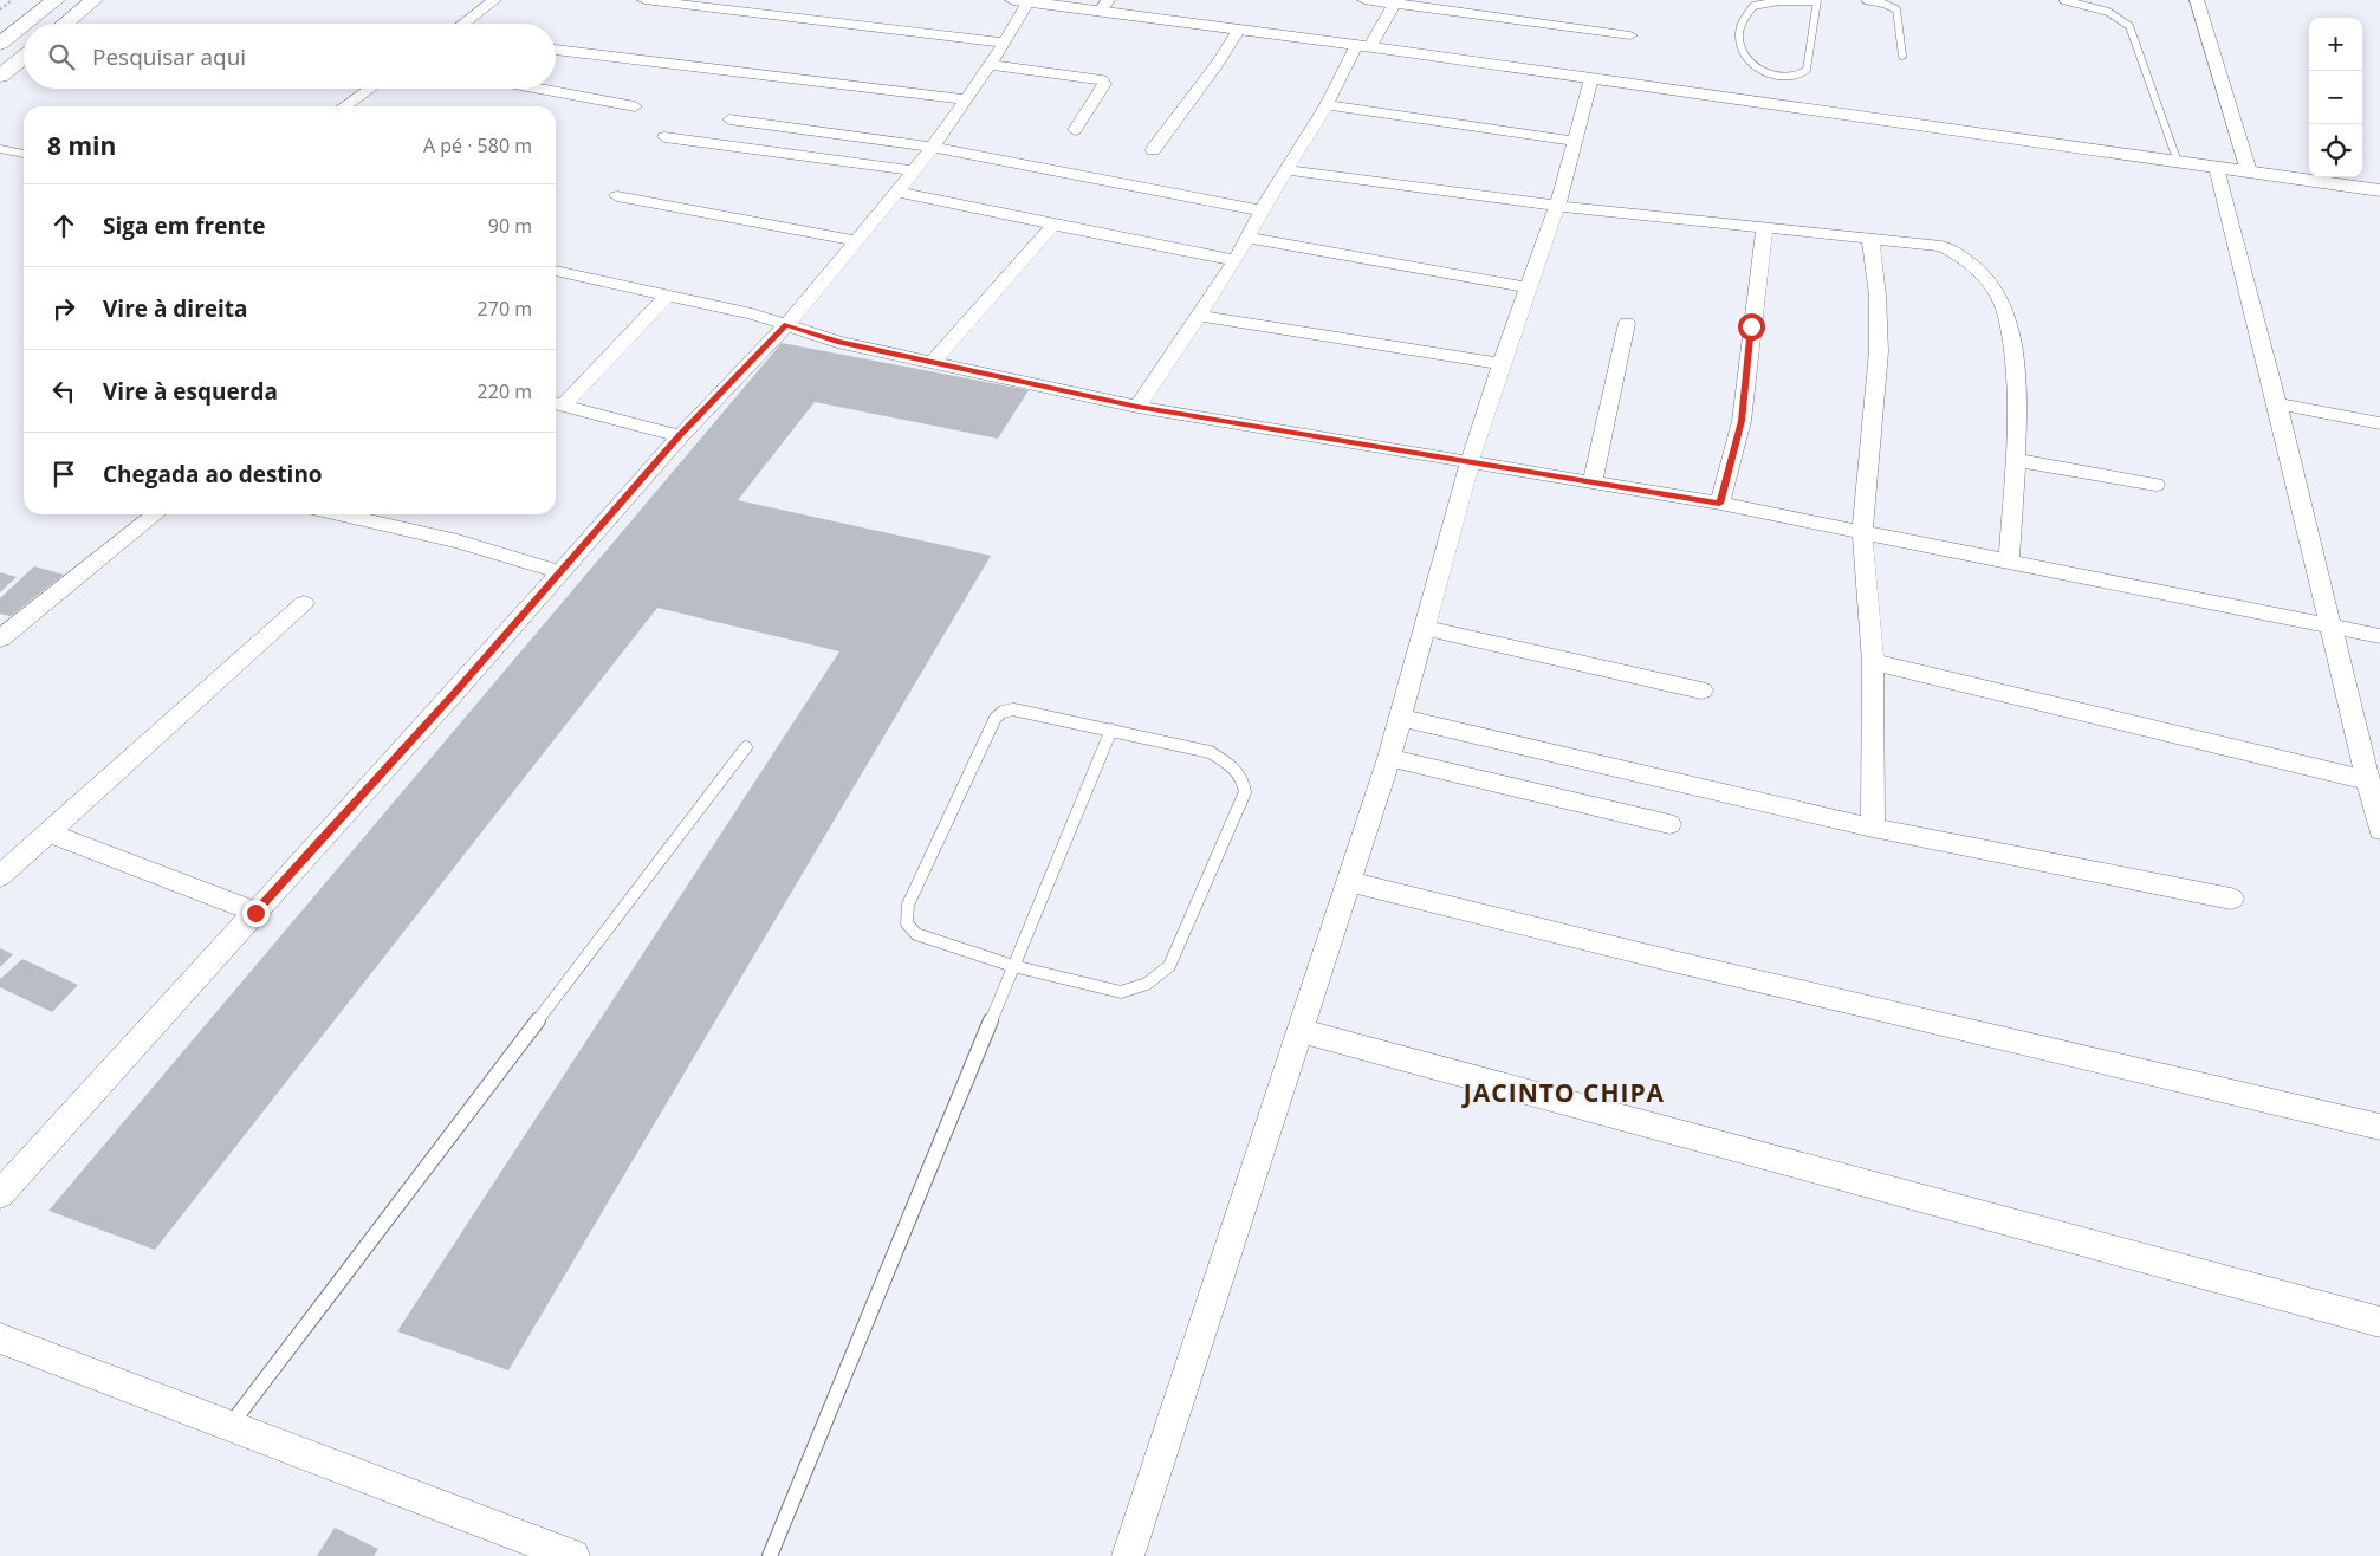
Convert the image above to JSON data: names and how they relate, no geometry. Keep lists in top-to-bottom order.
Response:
{
  "districts": ["JACINTO CHIPA"],
  "page": {
    "map_buttons": ["+", "−"],
    "search": "Pesquisar aqui",
    "heading": ["8 min", "A pé · 580 m"],
    "list": [
      ["Siga em frente", "90 m"],
      ["Vire à direita", "270 m"],
      ["Vire à esquerda", "220 m"],
      "Chegada ao destino"
    ]
  }
}
